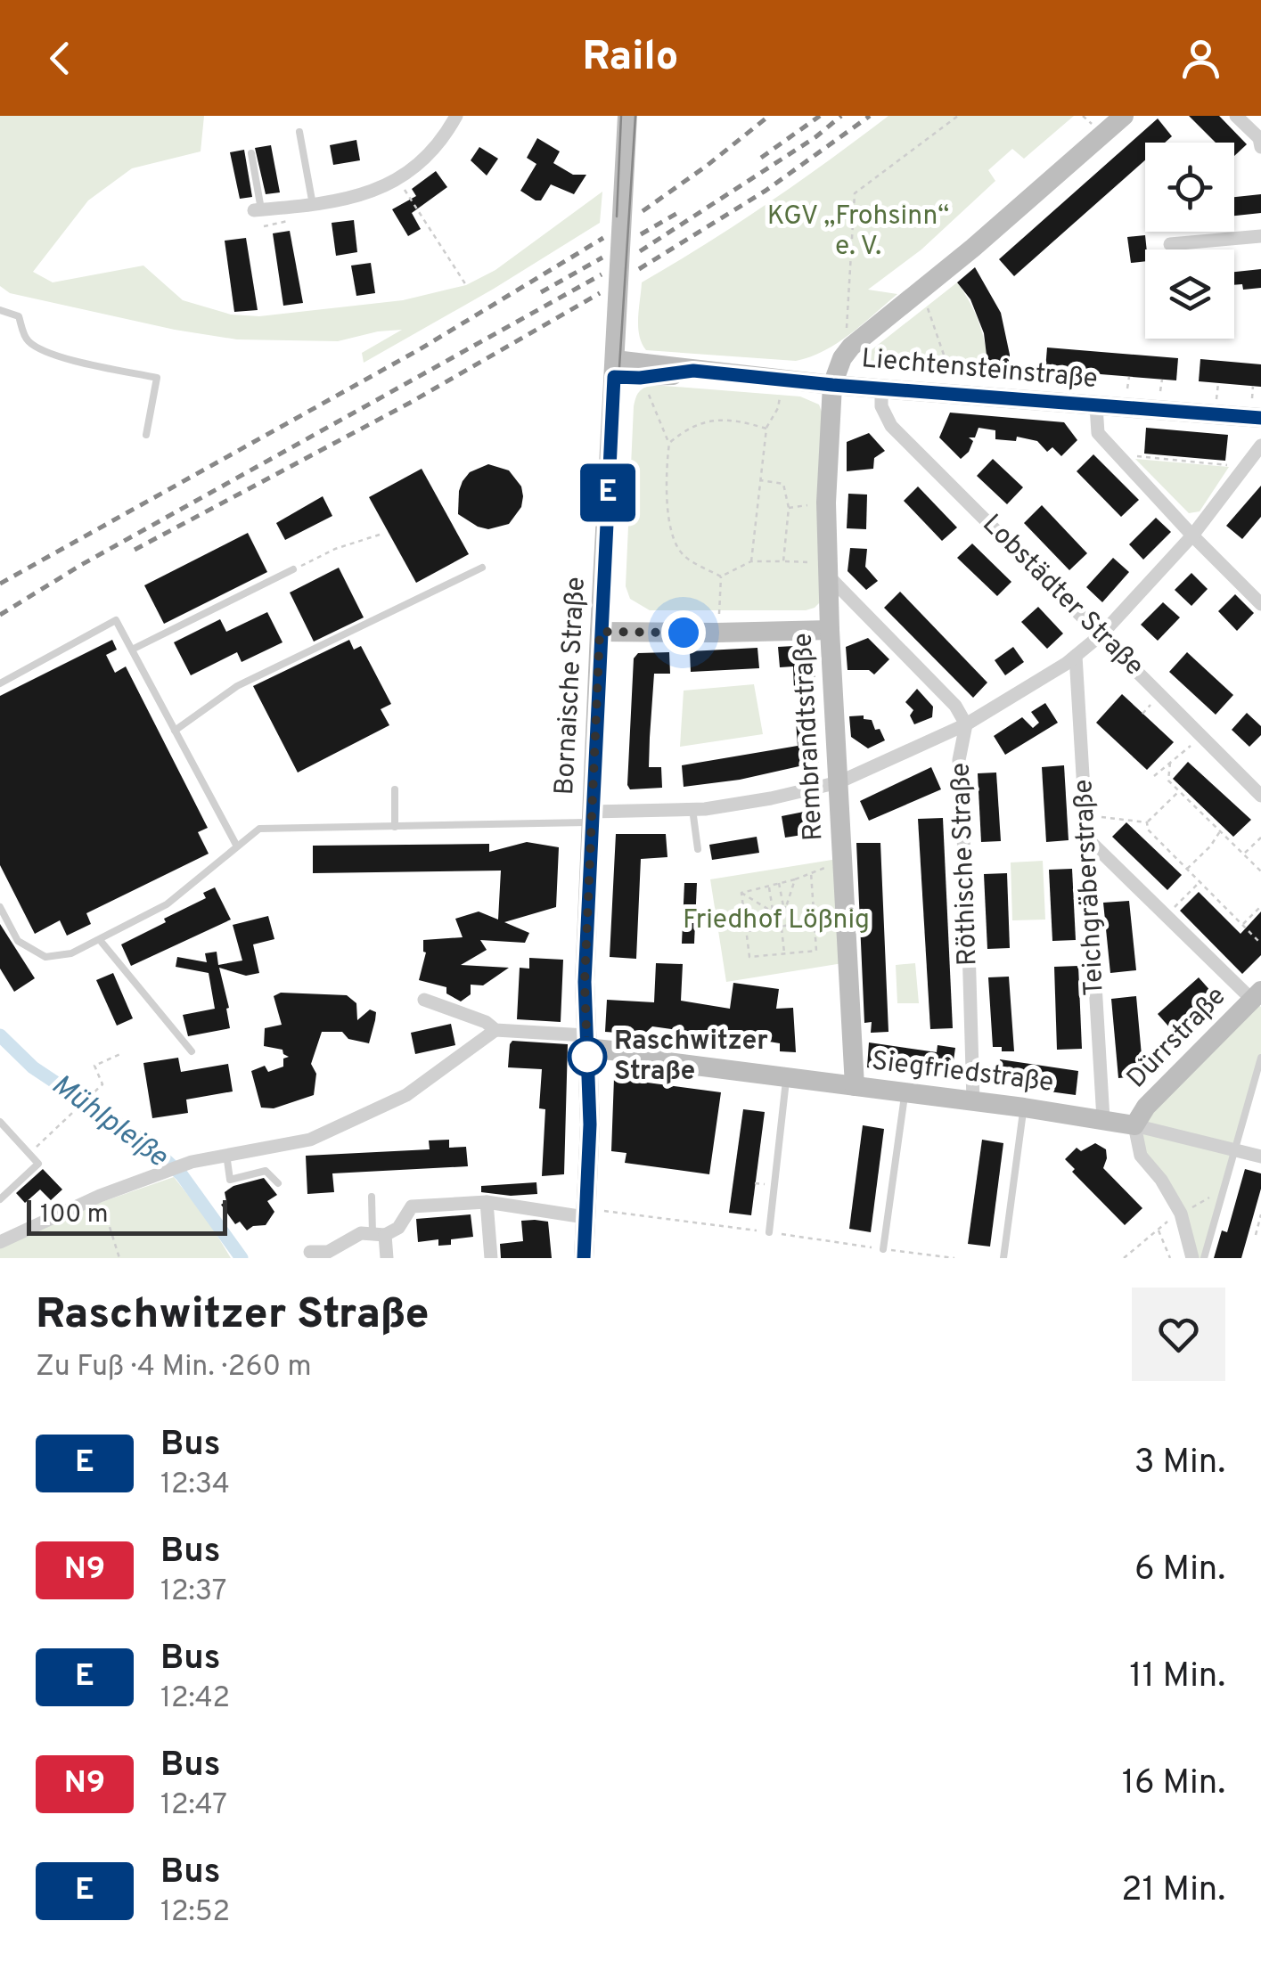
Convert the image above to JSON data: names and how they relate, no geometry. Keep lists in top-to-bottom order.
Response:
{
  "streets": {
    "street": [
      "Liechtensteinstraße",
      "Lobstädter Straße",
      "Bornaische Straße",
      "Rembrandtstraße",
      "Röthische Straße",
      "Teichgräberstraße",
      "Dürrstraße",
      "Siegfriedstraße"
    ]
  },
  "crossings": [
    ["Liechtensteinstraße", "Lobstädter Straße"],
    ["Liechtensteinstraße", "Bornaische Straße"],
    ["Liechtensteinstraße", "Rembrandtstraße"],
    ["Bornaische Straße", "Siegfriedstraße"],
    ["Rembrandtstraße", "Röthische Straße"],
    ["Rembrandtstraße", "Siegfriedstraße"],
    ["Röthische Straße", "Siegfriedstraße"],
    ["Teichgräberstraße", "Siegfriedstraße"],
    ["Dürrstraße", "Siegfriedstraße"]
  ],
  "water": ["Mühlpleiße"],
  "parks": ["KGV „Frohsinn“ e. V.", "Friedhof Lößnig"],
  "places": ["Raschwitzer Straße"],
  "lines": ["bus line E"],
  "scale_bar": "100 m",
  "page": {
    "header": "Railo",
    "on_map": "E",
    "scale": "100 m",
    "heading": ["Raschwitzer Straße", "Zu Fuß · 4 Min. · 260 m"],
    "list": [
      {
        "mark": "E",
        "name": "Bus",
        "note": "12:34",
        "value": "3 Min."
      },
      {
        "mark": "N9",
        "name": "Bus",
        "note": "12:37",
        "value": "6 Min."
      },
      {
        "mark": "E",
        "name": "Bus",
        "note": "12:42",
        "value": "11 Min."
      },
      {
        "mark": "N9",
        "name": "Bus",
        "note": "12:47",
        "value": "16 Min."
      },
      {
        "mark": "E",
        "name": "Bus",
        "note": "12:52",
        "value": "21 Min."
      }
    ]
  }
}
